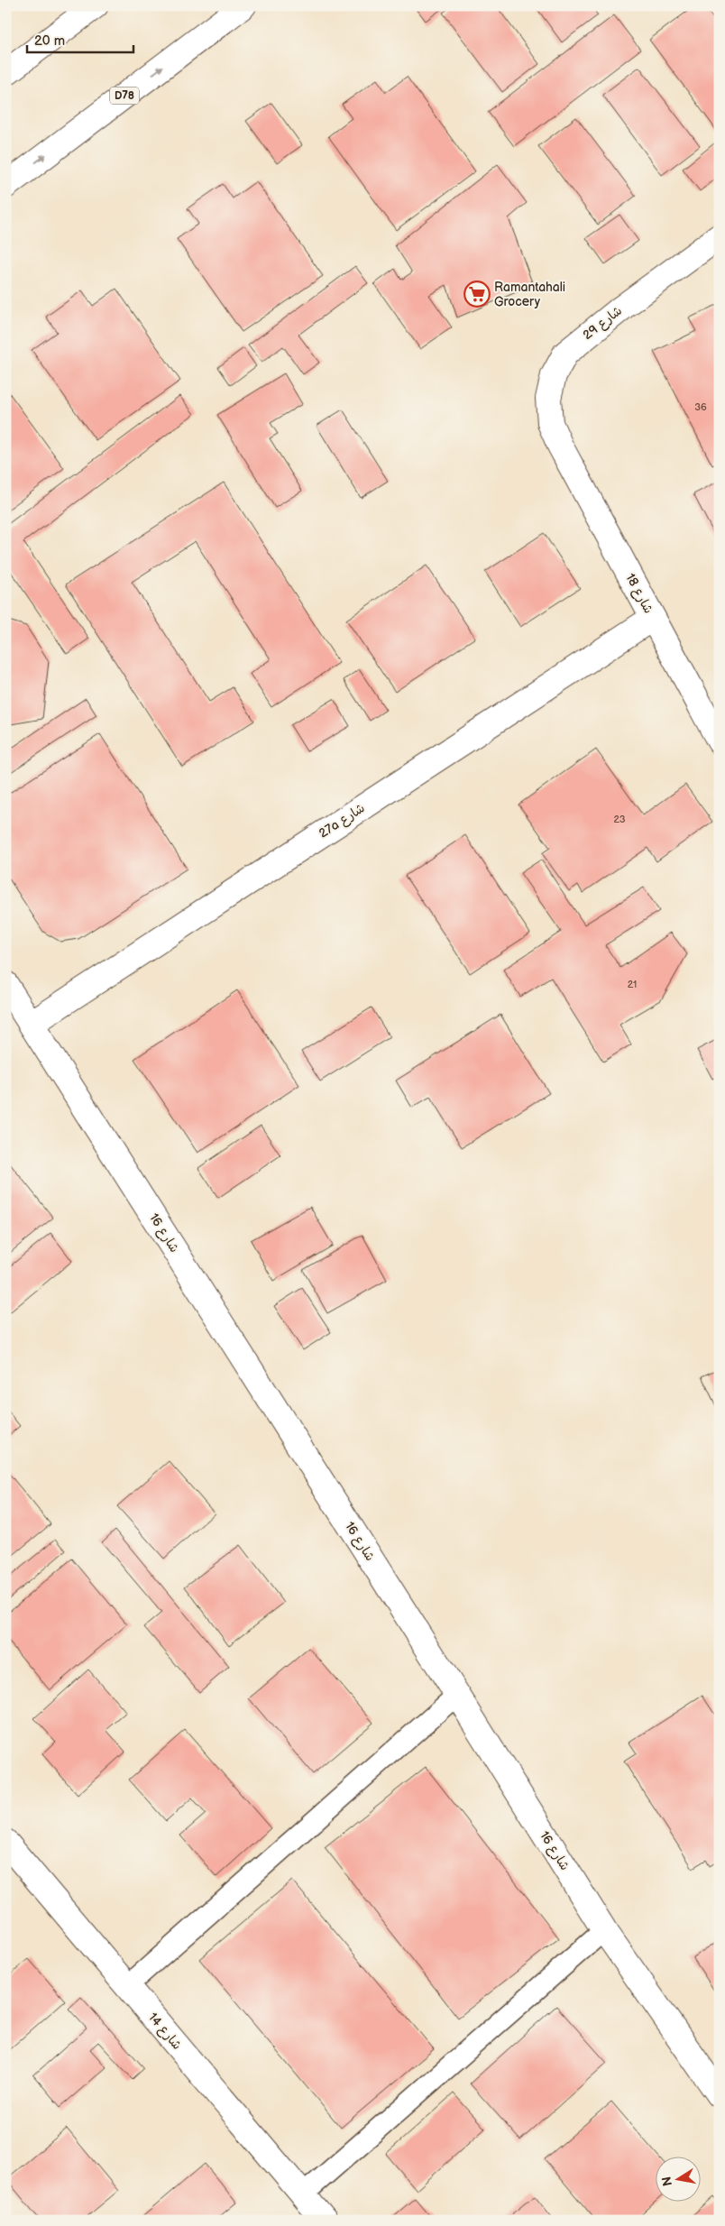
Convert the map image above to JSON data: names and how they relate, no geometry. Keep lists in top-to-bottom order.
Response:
{
  "streets": {
    "street": [
      "D78",
      "شارع 29",
      "شارع 18",
      "27a شارع",
      "شارع 16",
      "شارع 14"
    ]
  },
  "crossings": [
    ["شارع 29", "شارع 18"],
    ["شارع 18", "27a شارع"],
    ["27a شارع", "شارع 16"]
  ],
  "places": {
    "supermarket": ["Ramantahali Grocery"]
  },
  "house_numbers": ["36", "23", "21"],
  "scale_bar": "20 m",
  "north": "left"
}
